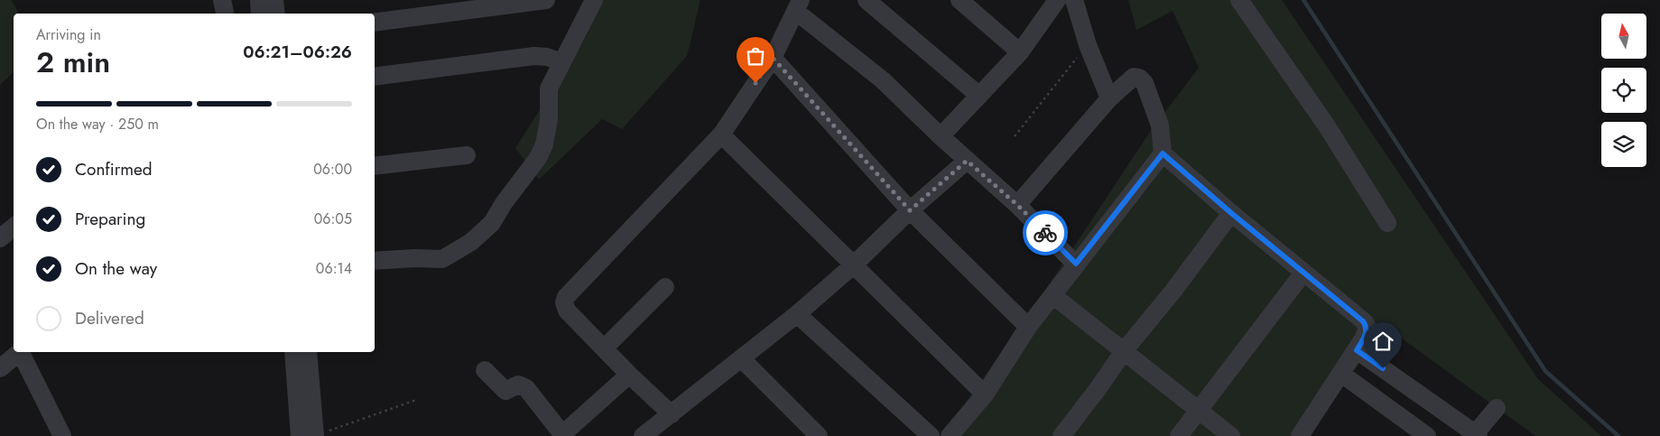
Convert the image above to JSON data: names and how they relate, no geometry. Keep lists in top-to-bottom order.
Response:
{
  "north": "top",
  "page": {
    "heading": ["2 min", "Arriving in", "06:21–06:26"],
    "bar": "On the way · 250 m",
    "list": [
      ["Confirmed", "06:00"],
      ["Preparing", "06:05"],
      ["On the way", "06:14"],
      "Delivered"
    ]
  }
}
